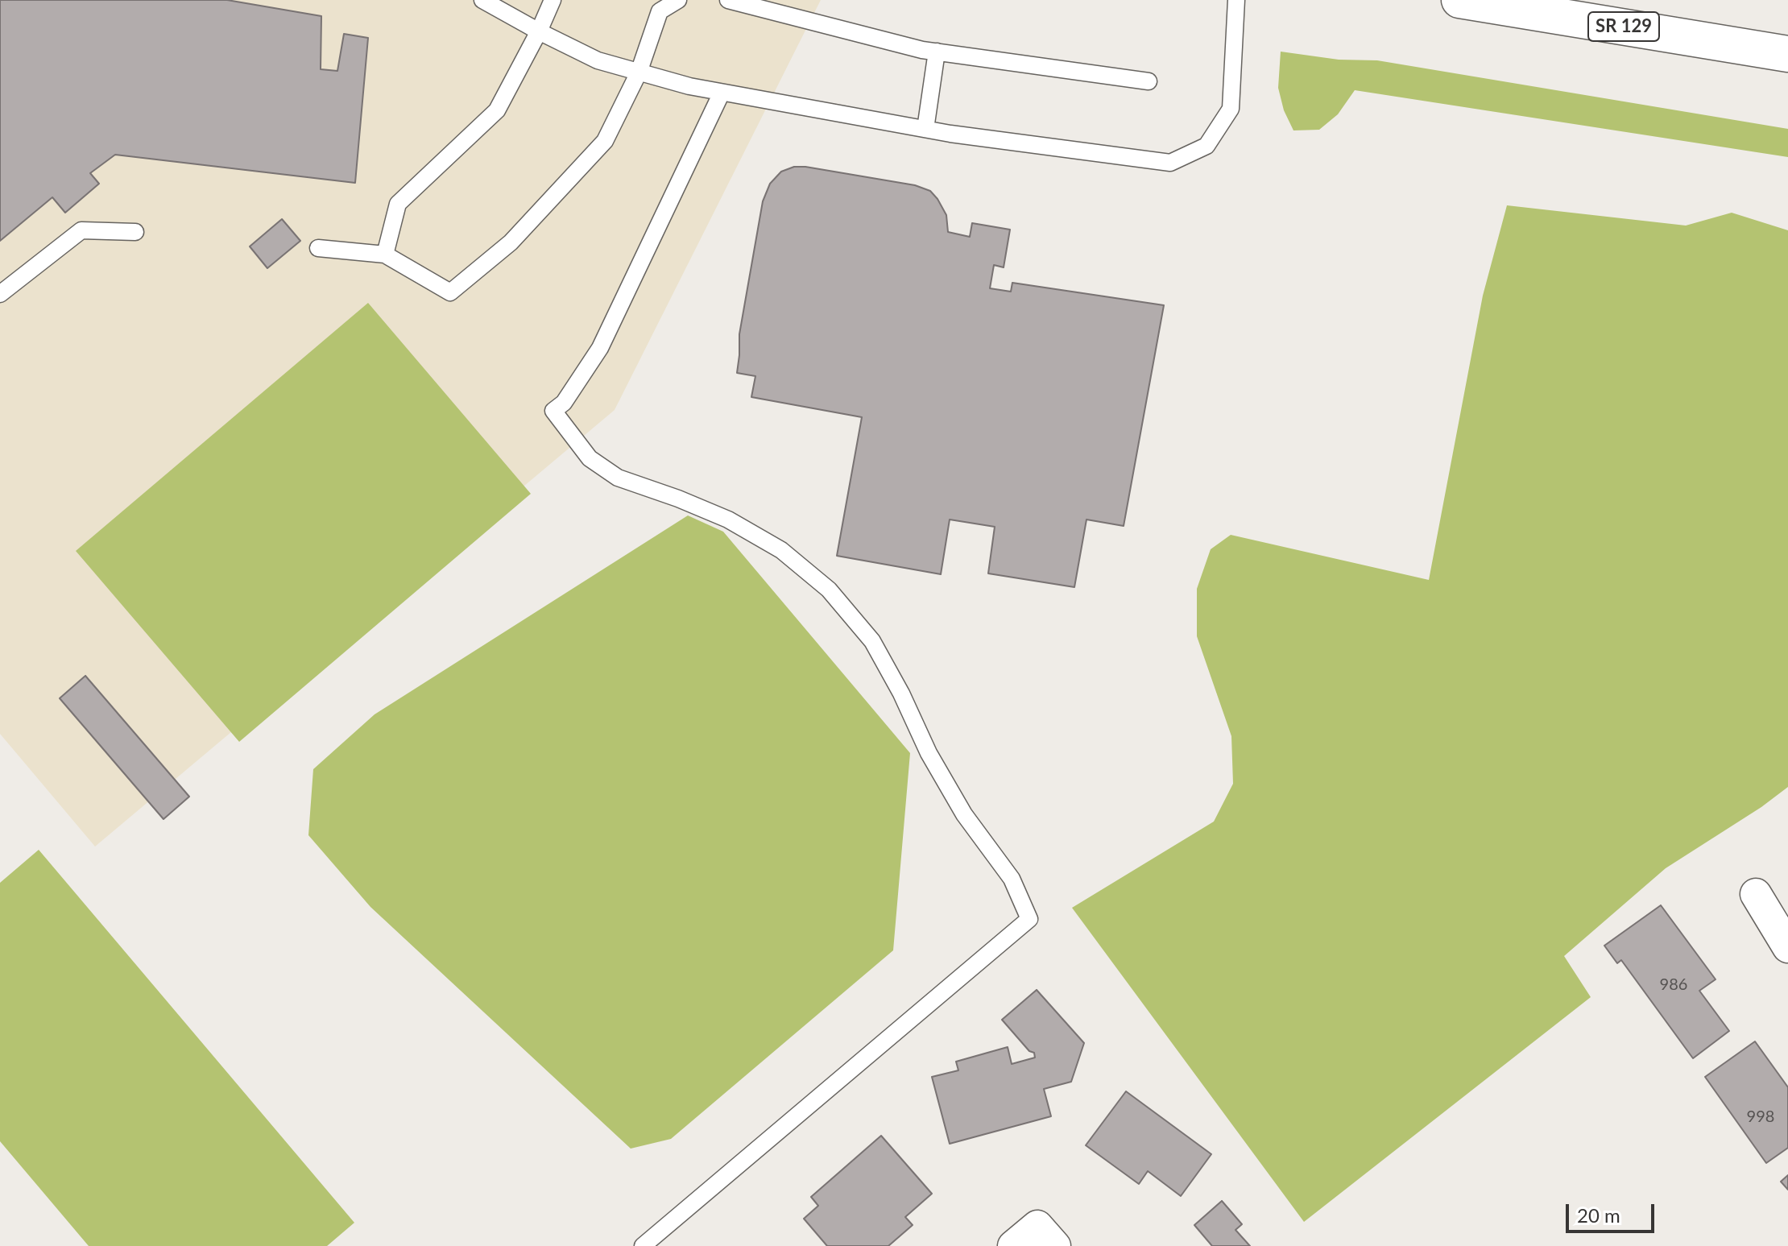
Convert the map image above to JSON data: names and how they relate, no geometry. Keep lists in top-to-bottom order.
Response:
{
  "streets": {
    "main road": ["SR 129"]
  },
  "house_numbers": ["986", "998"],
  "scale_bar": "20 m"
}
